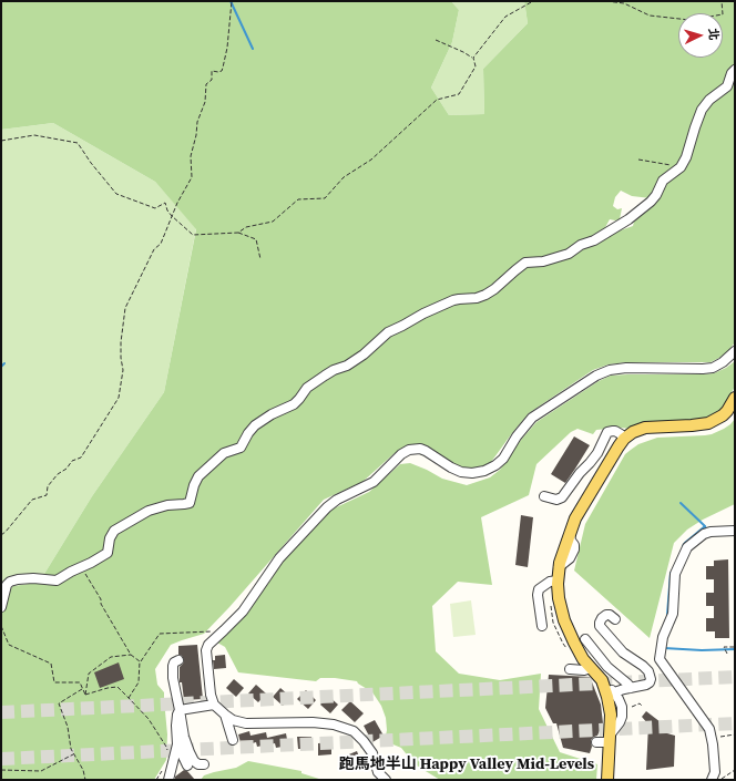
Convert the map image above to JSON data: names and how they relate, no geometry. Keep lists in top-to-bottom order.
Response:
{
  "districts": ["跑馬地半山 Happy Valley Mid-Levels"],
  "north": "right"
}
